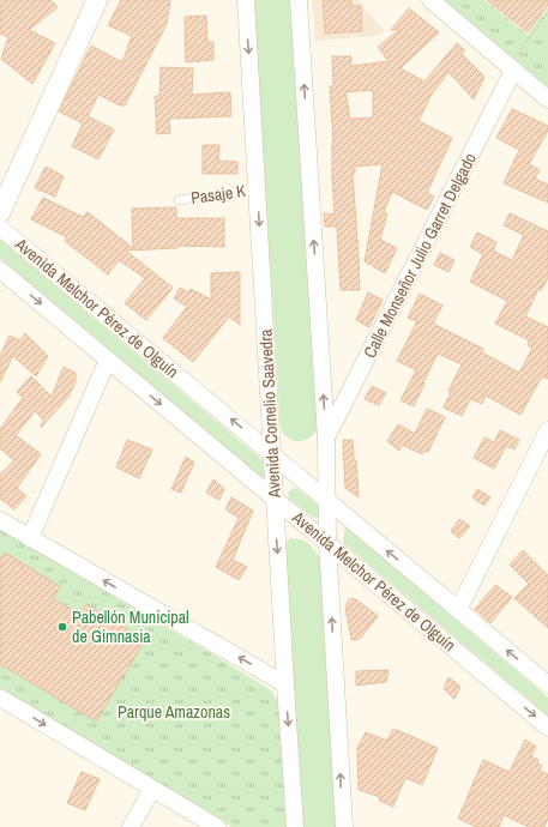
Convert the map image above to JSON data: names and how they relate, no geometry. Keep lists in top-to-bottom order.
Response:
{
  "streets": {
    "street": ["Calle Monseñor Julio Garret Delgado", "Avenida Melchor Pérez de Olguín", "Avenida Cornelio Saavedra"],
    "lane": ["Pasaje K"]
  },
  "crossings": [
    ["Pasaje K", "Avenida Cornelio Saavedra"],
    ["Avenida Melchor Pérez de Olguín", "Avenida Cornelio Saavedra"]
  ],
  "parks": ["Parque Amazonas"],
  "places": ["Pabellón Municipal de Gimnasia"]
}
